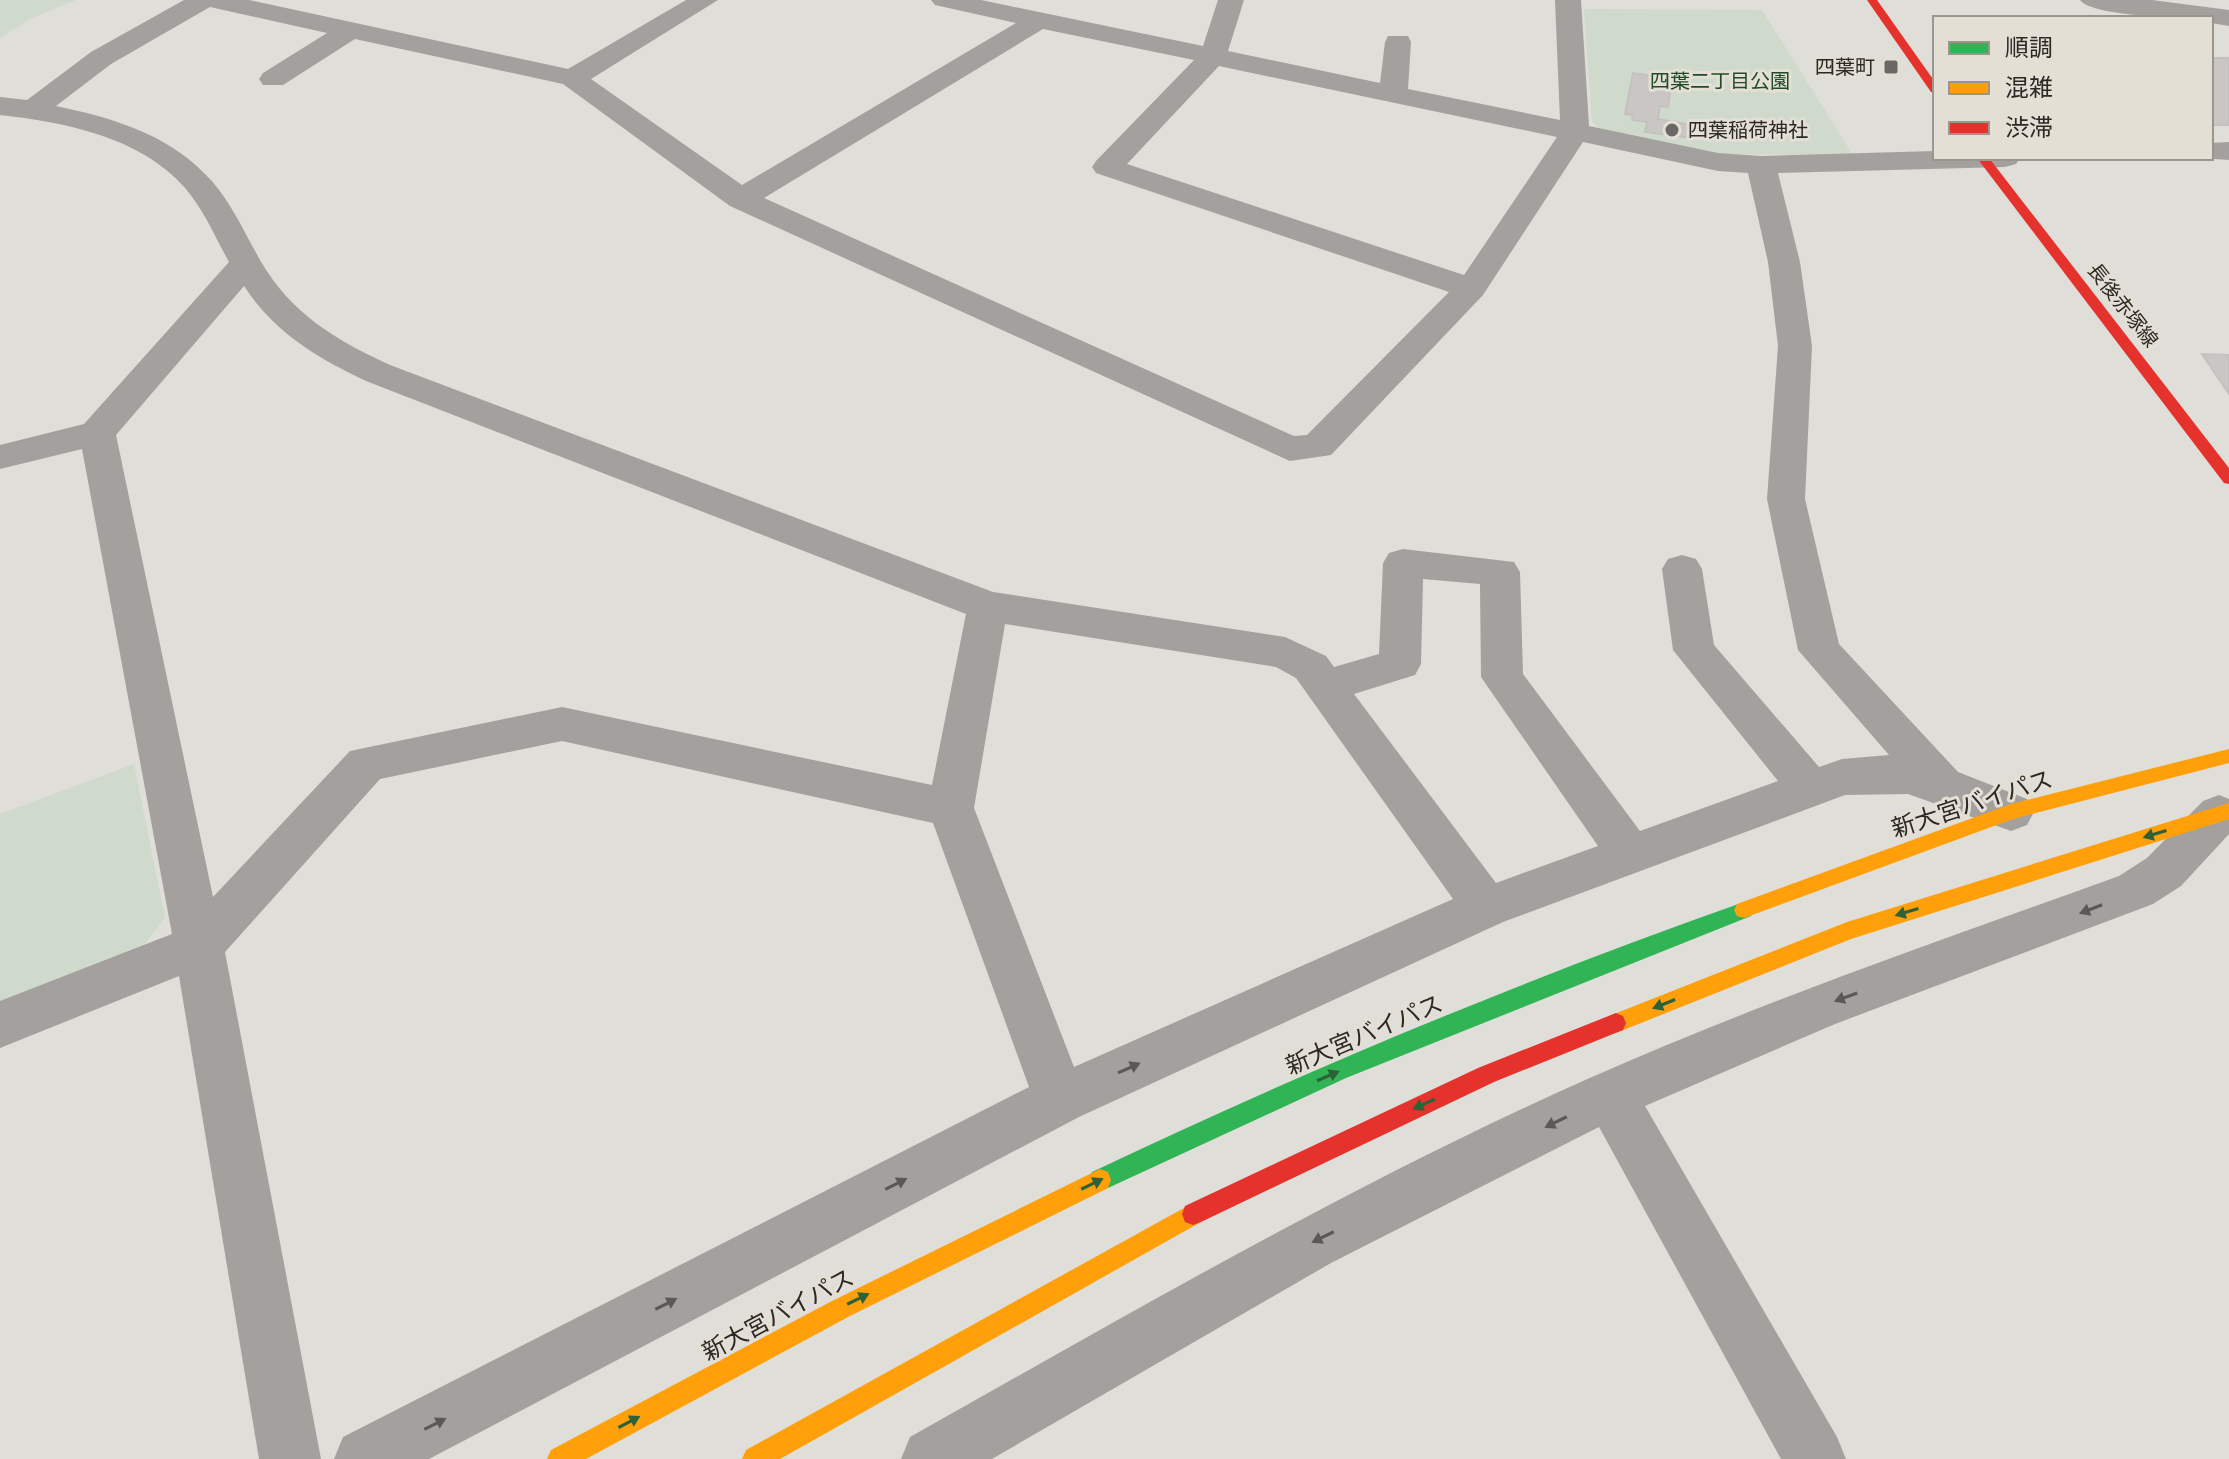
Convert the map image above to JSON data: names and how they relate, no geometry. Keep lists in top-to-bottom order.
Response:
{
  "streets": {
    "main road": ["長後赤塚線", "新大宮バイパス"]
  },
  "parks": ["四葉二丁目公園"],
  "places": {
    "transit": ["四葉町"],
    "other": ["四葉稲荷神社"]
  },
  "legend": ["順調", "混雑", "渋滞"]
}
